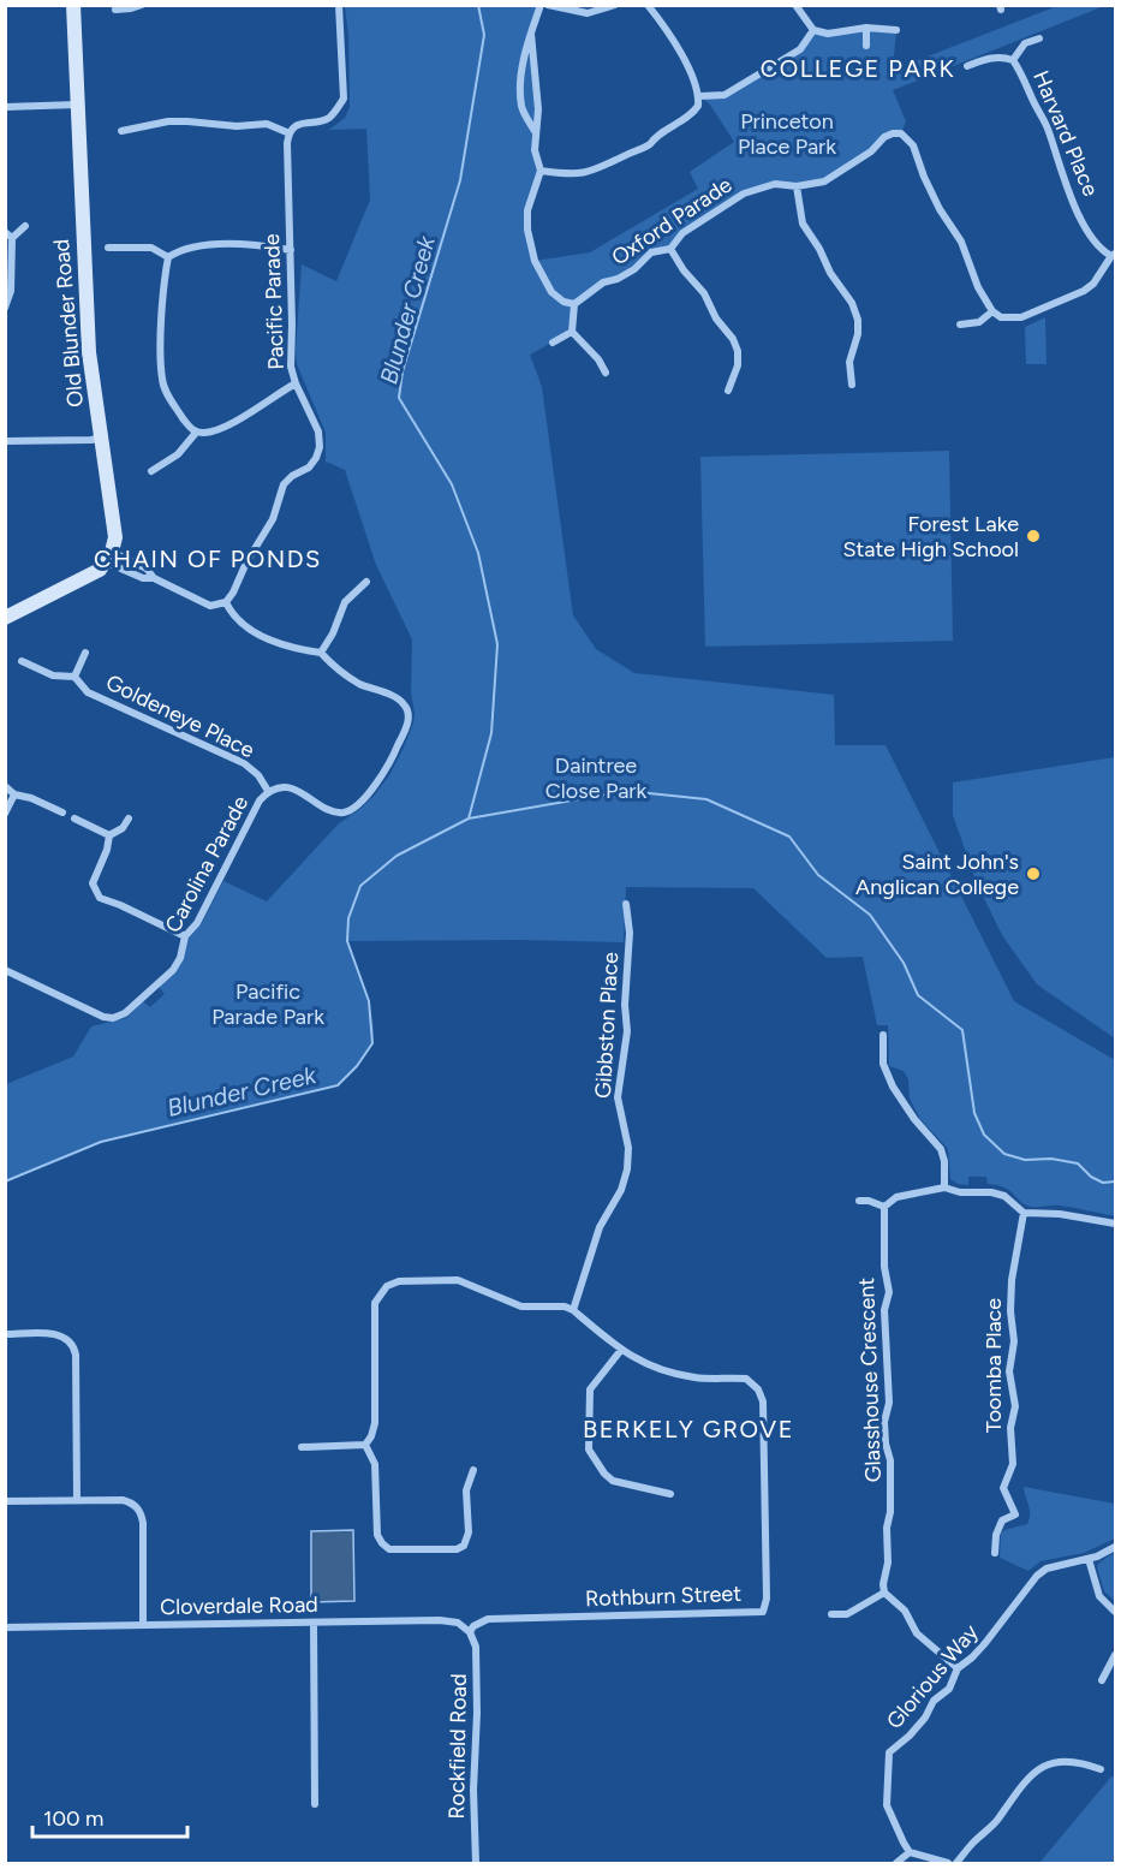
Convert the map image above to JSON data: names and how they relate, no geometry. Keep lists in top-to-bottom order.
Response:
{
  "streets": {
    "main road": ["Old Blunder Road"],
    "street": [
      "Harvard Place",
      "Oxford Parade",
      "Pacific Parade",
      "Goldeneye Place",
      "Carolina Parade",
      "Gibbston Place",
      "Toomba Place",
      "Glasshouse Crescent",
      "Rothburn Street",
      "Cloverdale Road",
      "Glorious Way",
      "Rockfield Road"
    ]
  },
  "crossings": [
    ["Pacific Parade", "Carolina Parade"],
    ["Goldeneye Place", "Carolina Parade"],
    ["Gibbston Place", "Rothburn Street"],
    ["Rothburn Street", "Cloverdale Road"],
    ["Rothburn Street", "Rockfield Road"],
    ["Cloverdale Road", "Rockfield Road"]
  ],
  "districts": ["COLLEGE PARK", "CHAIN OF PONDS", "BERKELY GROVE"],
  "water": ["Blunder Creek"],
  "parks": ["Princeton Place Park", "Daintree Close Park", "Pacific Parade Park"],
  "places": ["Forest Lake State High School", "Saint John's Anglican College"],
  "scale_bar": "100 m"
}
